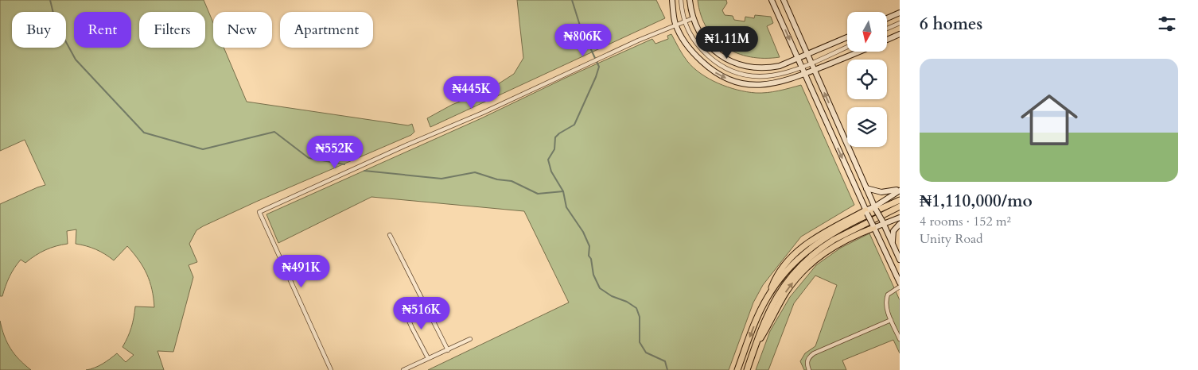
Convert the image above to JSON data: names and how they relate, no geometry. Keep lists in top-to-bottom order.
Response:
{
  "north": "bottom",
  "page": {
    "heading": "6 homes",
    "chip": [
      "Buy",
      "Rent",
      "Filters",
      "New",
      "Apartment"
    ],
    "price": [
      "₦806K",
      "₦1.11M",
      "₦445K",
      "₦552K",
      "₦491K",
      "₦516K"
    ],
    "list": [
      {
        "name": "₦1,110,000/mo",
        "note": "4 rooms · 152 m² · Unity Road"
      }
    ]
  }
}
